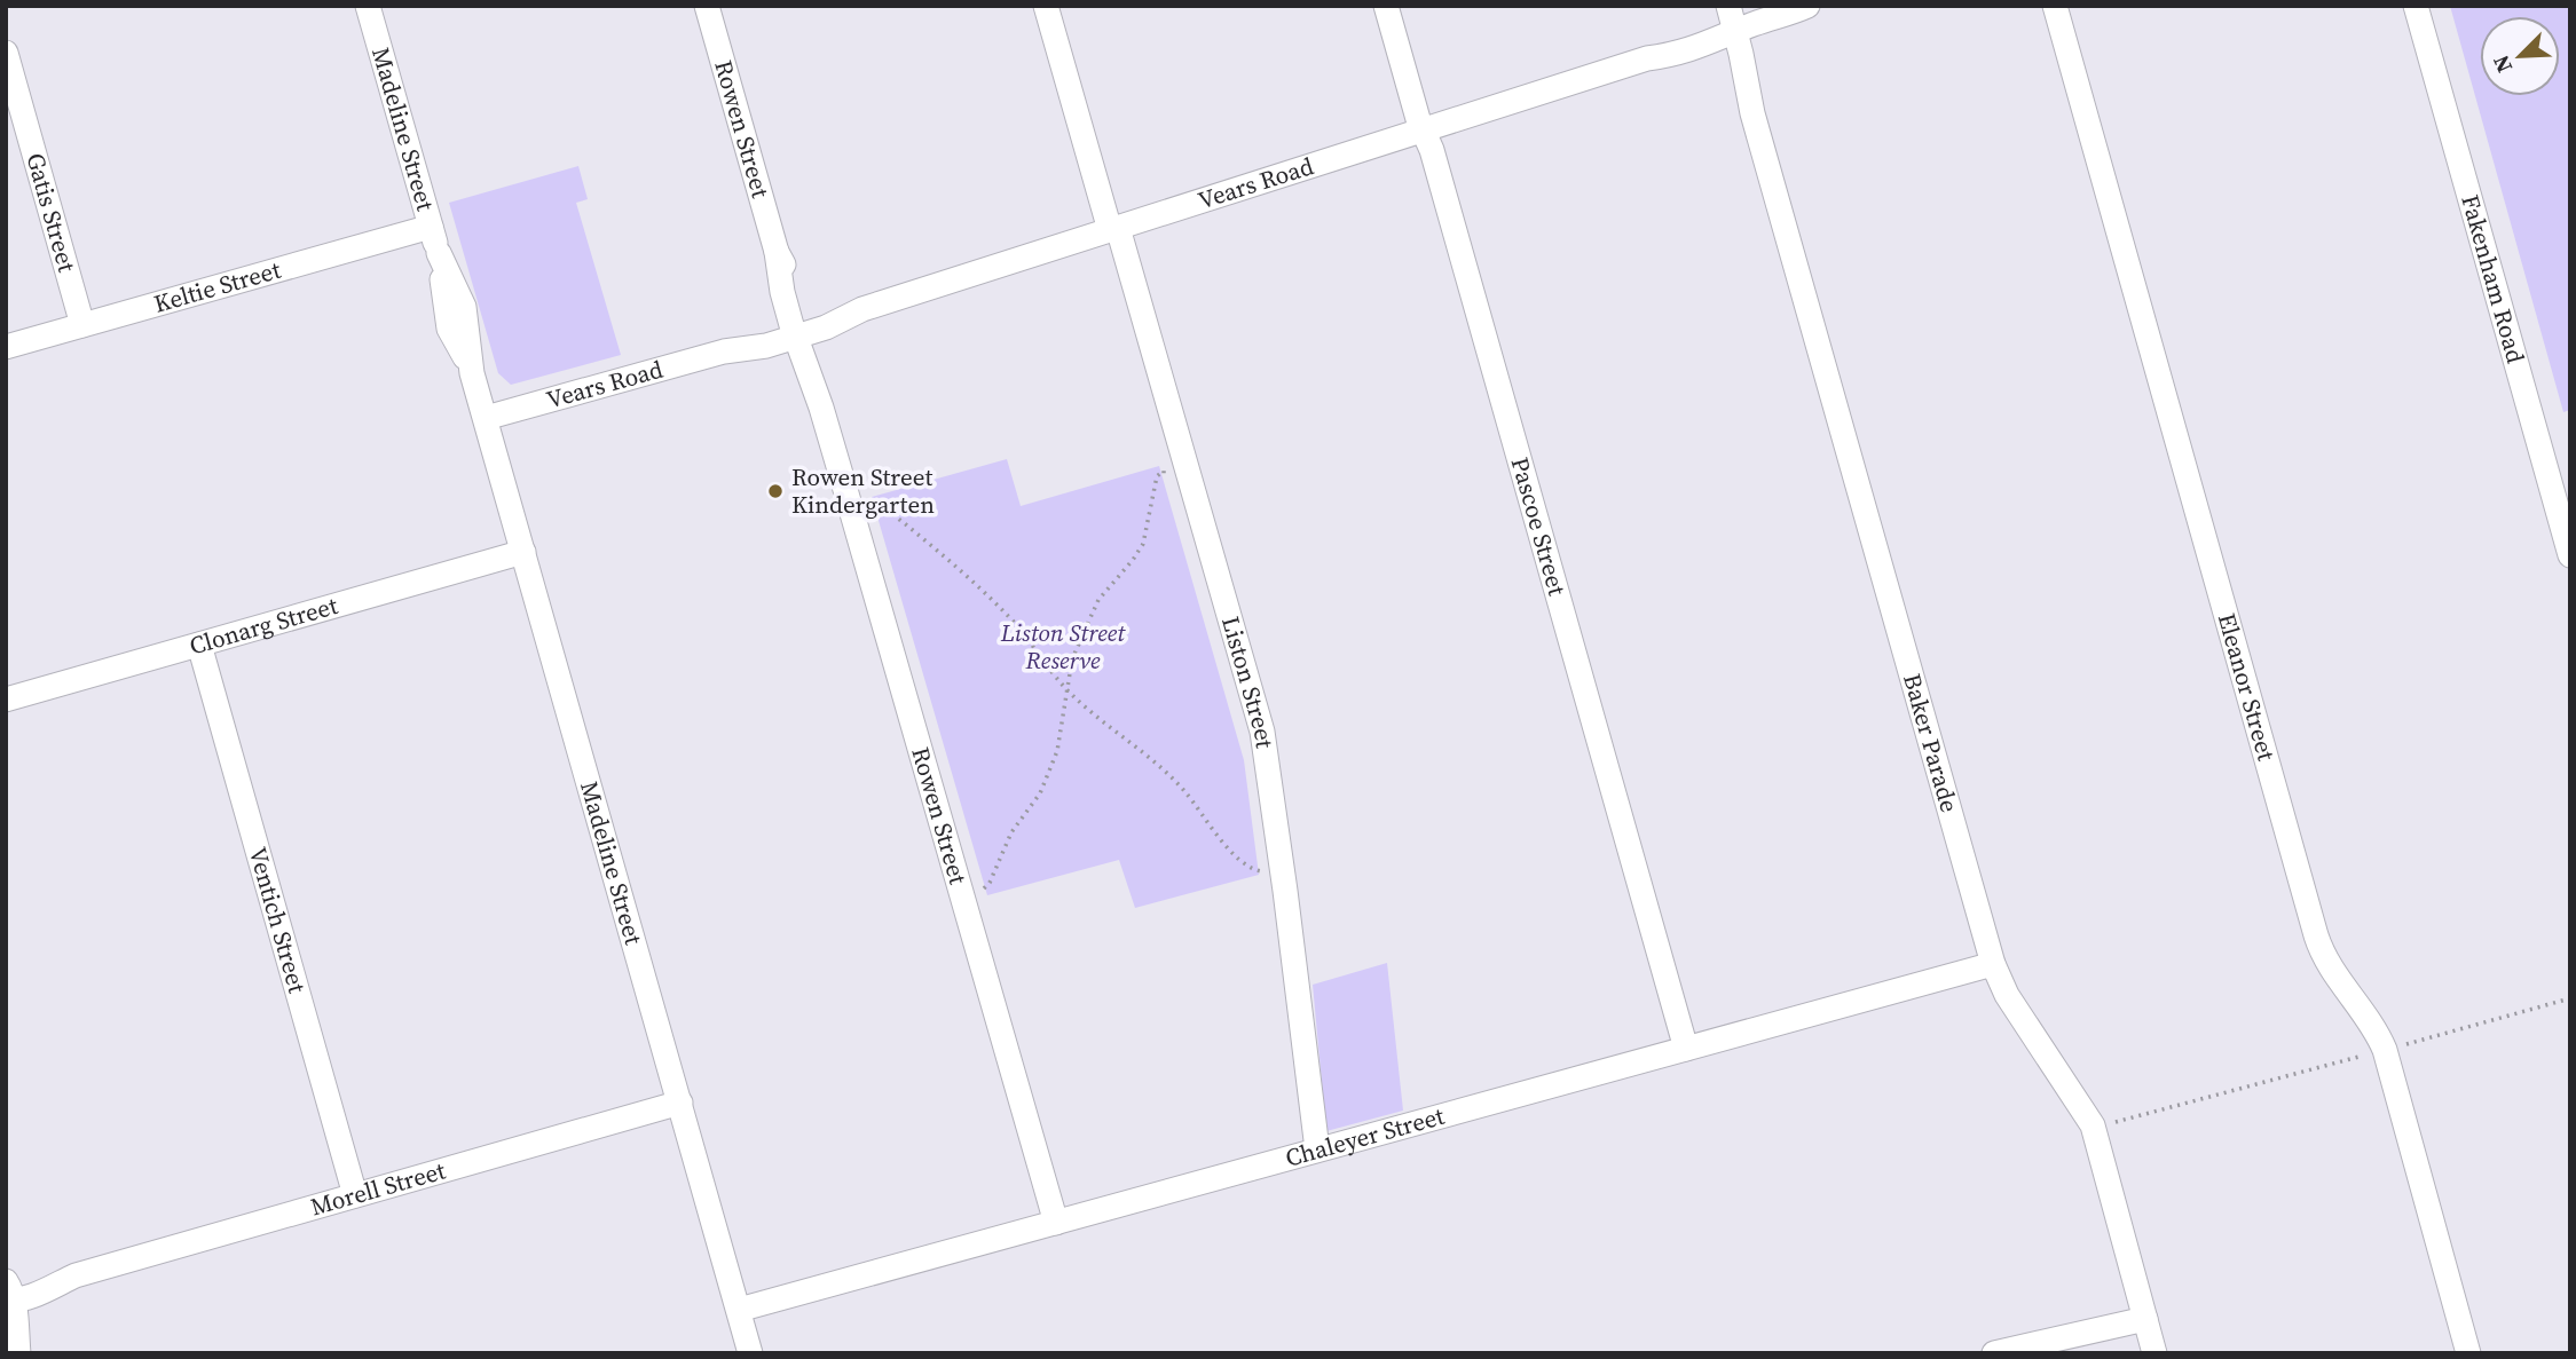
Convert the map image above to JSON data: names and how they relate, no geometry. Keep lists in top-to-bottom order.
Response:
{
  "streets": {
    "street": [
      "Madeline Street",
      "Rowen Street",
      "Vears Road",
      "Gatis Street",
      "Fakenham Road",
      "Keltie Street",
      "Pascoe Street",
      "Clonarg Street",
      "Liston Street",
      "Eleanor Street",
      "Baker Parade",
      "Ventich Street",
      "Chaleyer Street",
      "Morell Street"
    ]
  },
  "crossings": [
    ["Madeline Street", "Vears Road"],
    ["Madeline Street", "Keltie Street"],
    ["Madeline Street", "Clonarg Street"],
    ["Madeline Street", "Chaleyer Street"],
    ["Madeline Street", "Morell Street"],
    ["Rowen Street", "Vears Road"],
    ["Rowen Street", "Chaleyer Street"],
    ["Vears Road", "Pascoe Street"],
    ["Vears Road", "Liston Street"],
    ["Vears Road", "Baker Parade"],
    ["Gatis Street", "Keltie Street"],
    ["Pascoe Street", "Chaleyer Street"],
    ["Clonarg Street", "Ventich Street"],
    ["Liston Street", "Chaleyer Street"],
    ["Baker Parade", "Chaleyer Street"],
    ["Ventich Street", "Morell Street"]
  ],
  "parks": ["Liston Street Reserve"],
  "places": ["Rowen Street Kindergarten"],
  "north": "bottom left"
}
